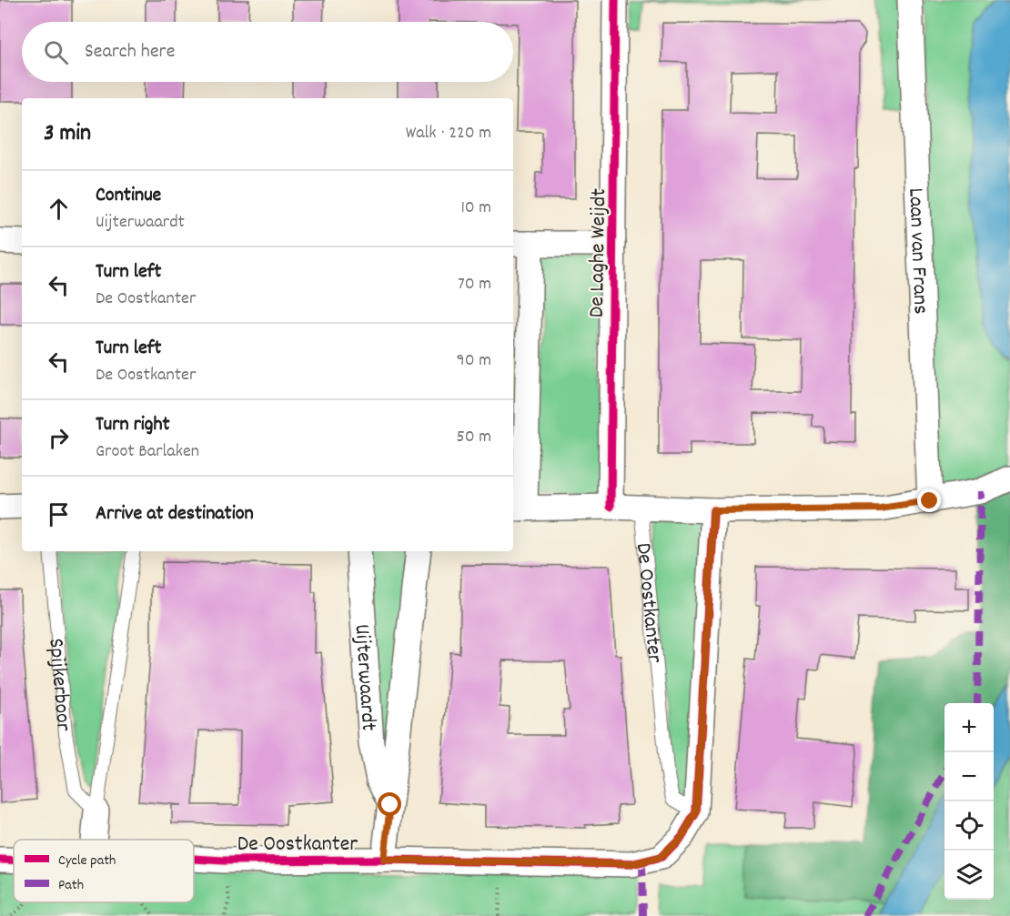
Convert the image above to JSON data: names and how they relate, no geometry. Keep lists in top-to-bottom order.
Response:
{
  "streets": {
    "street": [
      "Laan van Frans",
      "De Laghe Weijdt",
      "De Oostkanter",
      "Uijterwaardt",
      "Spijkerboor"
    ]
  },
  "crossings": [
    ["De Oostkanter", "Uijterwaardt"]
  ],
  "legend": ["Cycle path", "Path"],
  "page": {
    "search": "Search here",
    "heading": ["3 min", "Walk · 220 m"],
    "list": [
      ["Continue", "Uijterwaardt", "10 m"],
      ["Turn left", "De Oostkanter", "70 m"],
      ["Turn left", "De Oostkanter", "90 m"],
      ["Turn right", "Groot Barlaken", "50 m"],
      "Arrive at destination"
    ],
    "map_buttons": ["+", "−"]
  }
}
